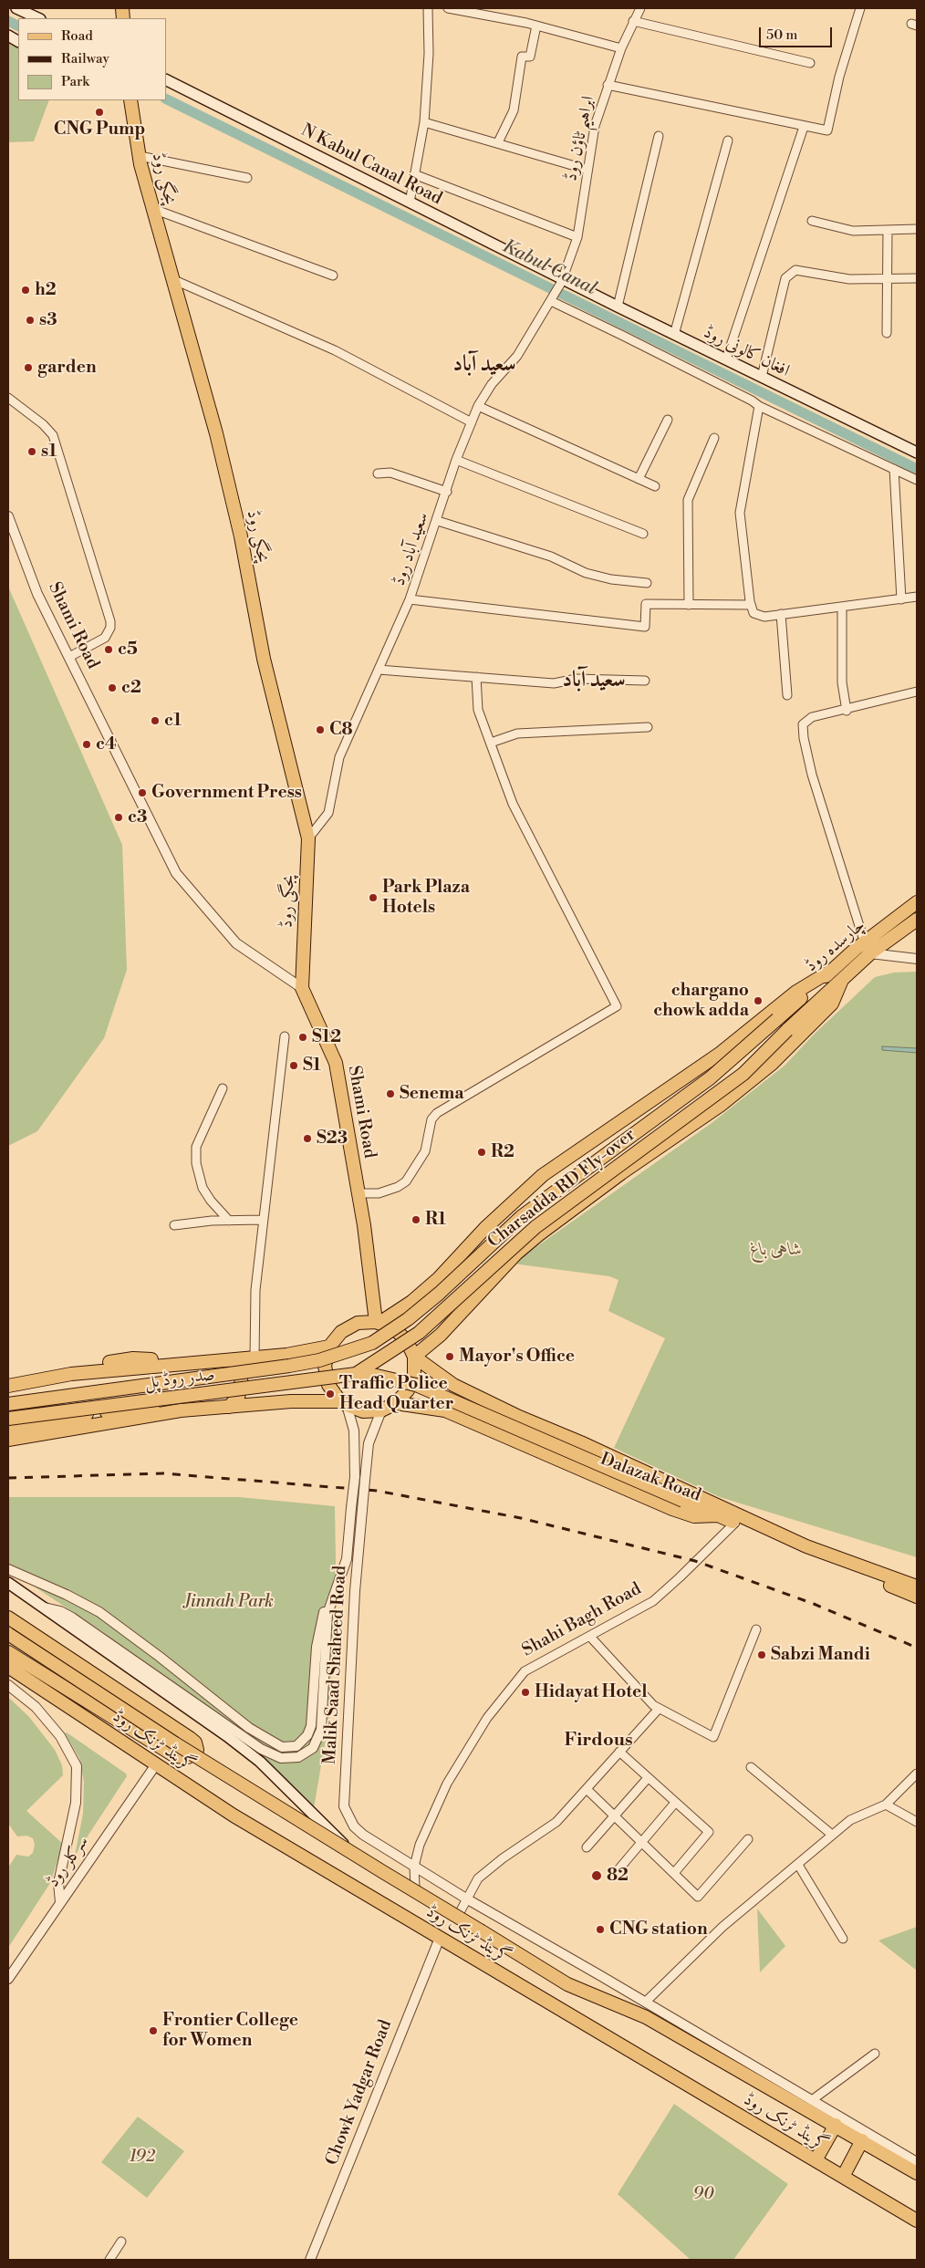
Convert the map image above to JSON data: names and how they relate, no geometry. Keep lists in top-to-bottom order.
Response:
{
  "streets": {
    "main road": [
      "N Kabul Canal Road",
      "پجگی روڈ",
      "افغان کالونی روڈ",
      "Shami Road",
      "چارسدہ روڈ",
      "Charsadda RD Fly-over",
      "صدر روڈ پل",
      "Dalazak Road",
      "گرینڈ ٹرنک روڈ"
    ],
    "street": [
      "ابراہیم ٹاؤن روڈ",
      "سعید آباد روڈ",
      "Shahi Bagh Road",
      "Malik Saad Shaheed Road",
      "سرکلر روڈ",
      "Chowk Yadgar Road"
    ]
  },
  "crossings": [
    ["ابراہیم ٹاؤن روڈ", "N Kabul Canal Road"],
    ["ابراہیم ٹاؤن روڈ", "افغان کالونی روڈ"],
    ["ابراہیم ٹاؤن روڈ", "سعید آباد روڈ"],
    ["N Kabul Canal Road", "افغان کالونی روڈ"],
    ["N Kabul Canal Road", "سعید آباد روڈ"],
    ["پجگی روڈ", "سعید آباد روڈ"],
    ["پجگی روڈ", "Shami Road"],
    ["افغان کالونی روڈ", "سعید آباد روڈ"],
    ["Shami Road", "Dalazak Road"],
    ["Shami Road", "Malik Saad Shaheed Road"],
    ["چارسدہ روڈ", "Charsadda RD Fly-over"],
    ["Charsadda RD Fly-over", "صدر روڈ پل"],
    ["Dalazak Road", "Shahi Bagh Road"],
    ["Dalazak Road", "Malik Saad Shaheed Road"],
    ["Shahi Bagh Road", "Malik Saad Shaheed Road"],
    ["گرینڈ ٹرنک روڈ", "سرکلر روڈ"],
    ["گرینڈ ٹرنک روڈ", "Chowk Yadgar Road"]
  ],
  "districts": ["سعید آباد", "سعید آباد", "Firdous"],
  "water": ["Kabul Canal"],
  "parks": [
    "شاہی باغ",
    "Jinnah Park",
    "192",
    "90"
  ],
  "places": [
    "CNG Pump",
    "h2",
    "s3",
    "garden",
    "s1",
    "c5",
    "c2",
    "c1",
    "C8",
    "c4",
    "Government Press",
    "c3",
    "Park Plaza Hotels",
    "chargano chowk adda",
    "S12",
    "S1",
    "Senema",
    "S23",
    "R2",
    "R1",
    "Mayor's Office",
    "Traffic Police Head Quarter",
    "Sabzi Mandi",
    "Hidayat Hotel",
    "82",
    "CNG station",
    "Frontier College for Women"
  ],
  "legend": ["Road", "Railway", "Park"],
  "scale_bar": "50 m"
}
